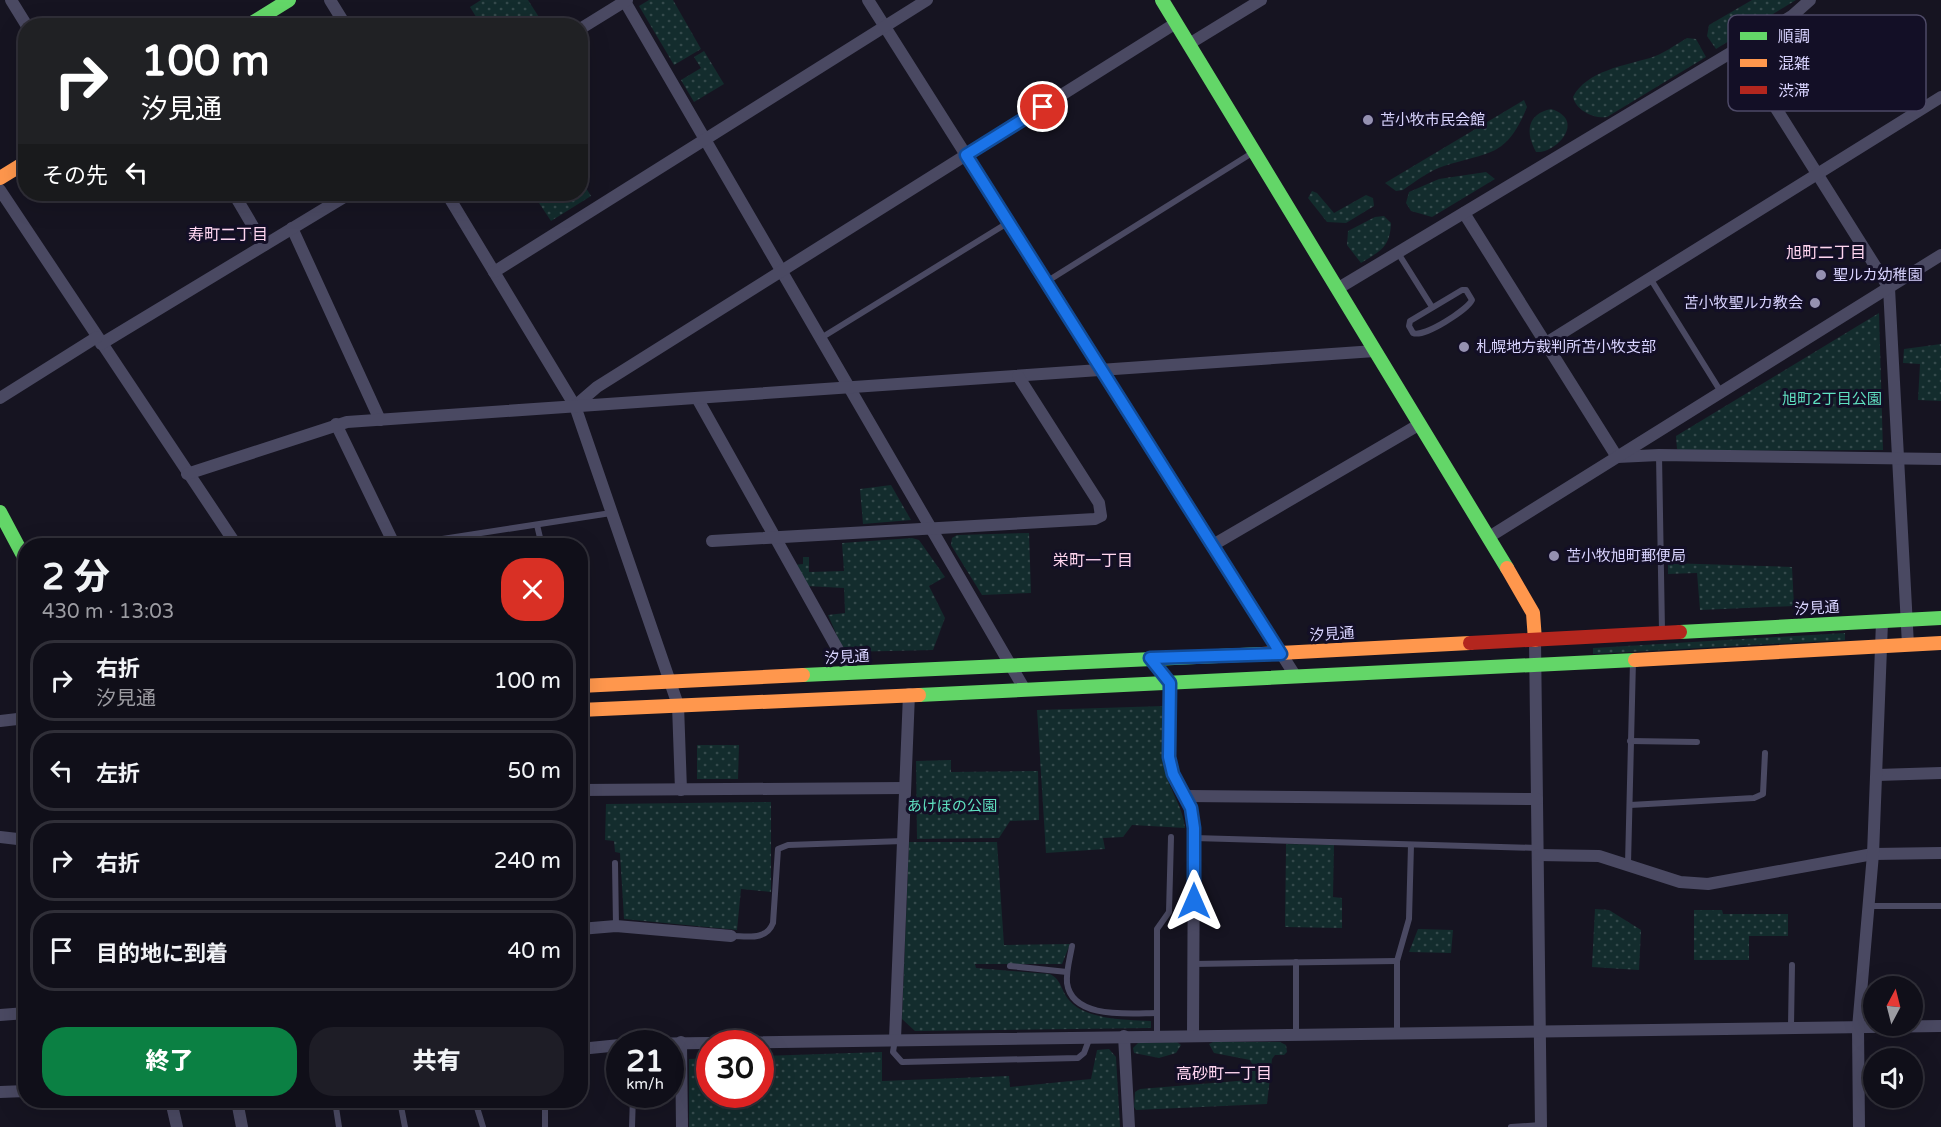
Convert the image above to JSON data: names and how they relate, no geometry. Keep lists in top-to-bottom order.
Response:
{
  "streets": {
    "main road": ["汐見通"]
  },
  "districts": [
    "寿町二丁目",
    "旭町二丁目",
    "栄町一丁目",
    "高砂町一丁目"
  ],
  "parks": ["旭町2丁目公園", "あけぼの公園"],
  "places": [
    "苫小牧市民会館",
    "聖ルカ幼稚園",
    "苫小牧聖ルカ教会",
    "札幌地方裁判所苫小牧支部",
    "苫小牧旭町郵便局"
  ],
  "legend": ["順調", "混雑", "渋滞"],
  "north": "top",
  "page": {
    "turn": ["100 m", "汐見通"],
    "then": "その先",
    "heading": ["2 分", "430 m · 13:03"],
    "list": [
      {
        "name": "右折",
        "note": "汐見通",
        "value": "100 m"
      },
      {
        "name": "左折",
        "value": "50 m"
      },
      {
        "name": "右折",
        "value": "240 m"
      },
      {
        "name": "目的地に到着",
        "value": "40 m"
      }
    ],
    "buttons": ["終了", "共有"],
    "speed": "21 km/h",
    "limit": "30"
  }
}
